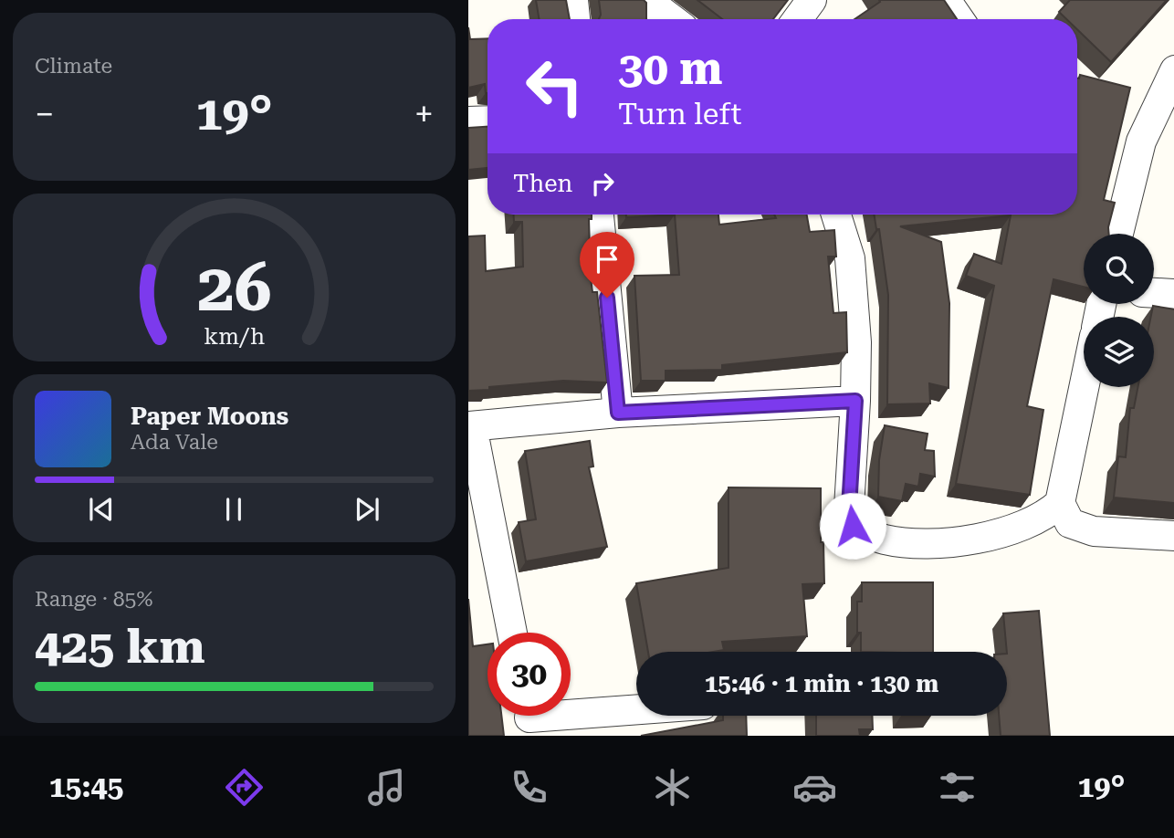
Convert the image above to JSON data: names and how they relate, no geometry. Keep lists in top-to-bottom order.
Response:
{
  "page": {
    "tile": [
      "Climate",
      ["Range · 85%", "425 km"]
    ],
    "turn": ["30 m", "Turn left"],
    "heat": ["−", "19°", "+"],
    "then": "Then",
    "song": ["Paper Moons", "Ada Vale"],
    "limit": "30",
    "trip": "15:46 · 1 min · 130 m",
    "tabs": ["15:45", "19°"],
    "gauge": ["26", "km/h"]
  }
}
